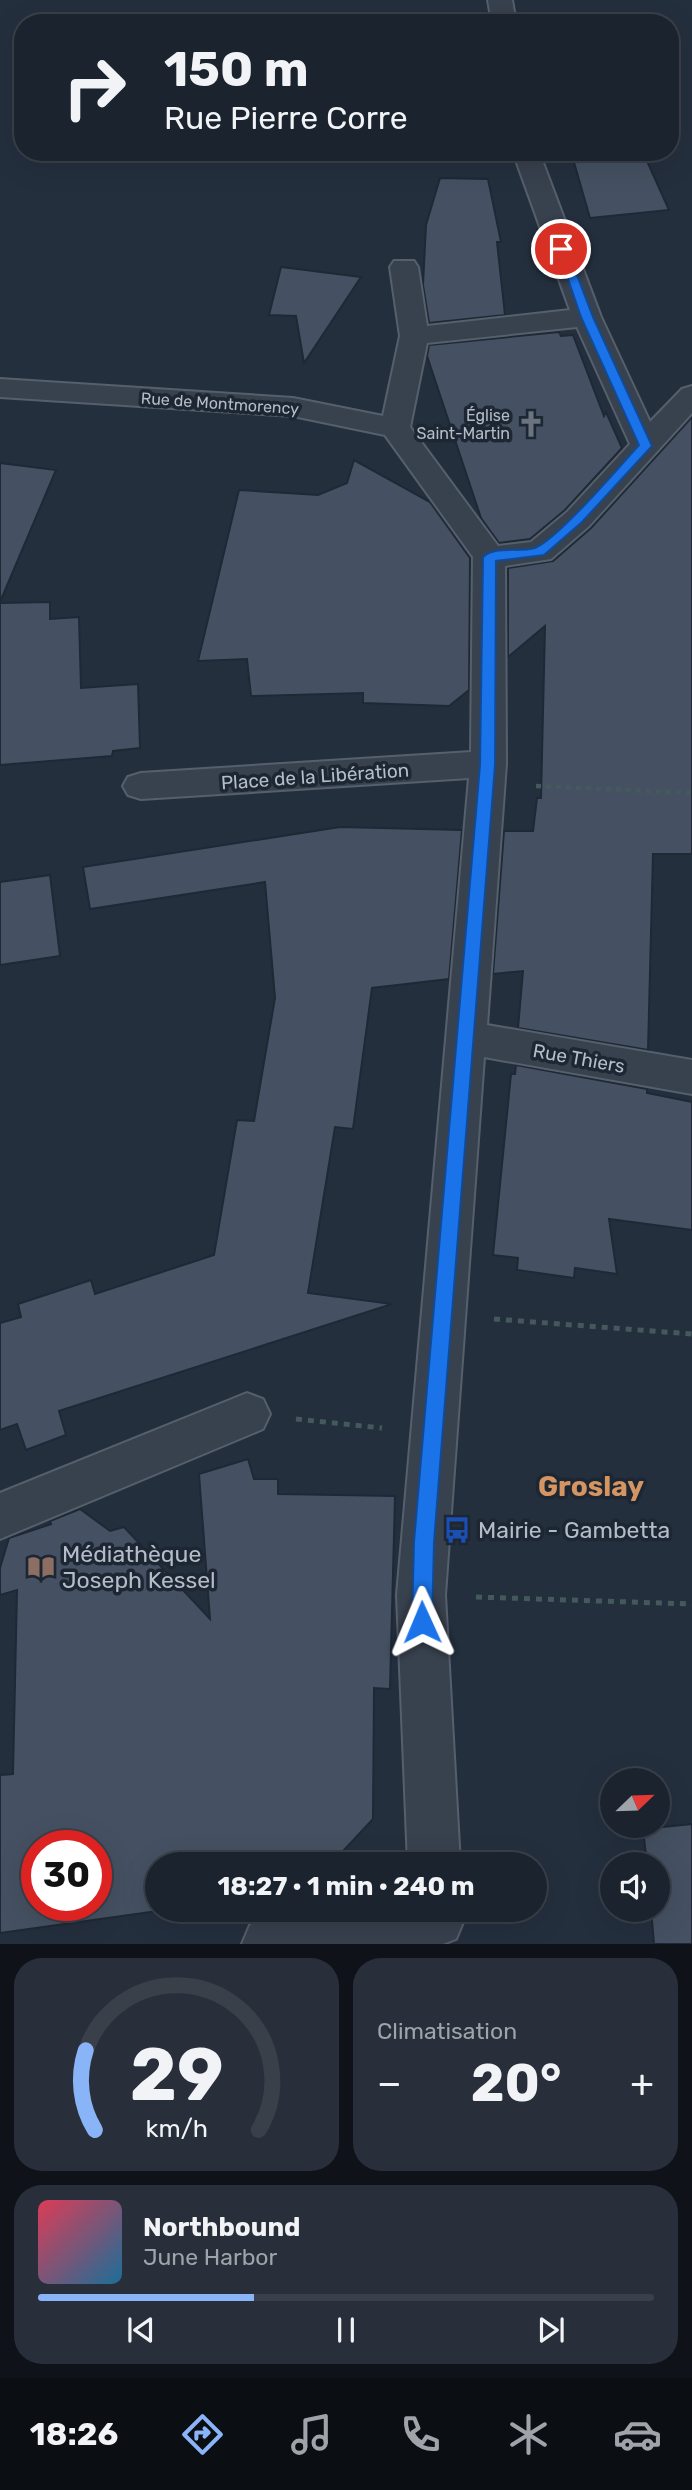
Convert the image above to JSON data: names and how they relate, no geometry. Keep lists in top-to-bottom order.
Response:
{
  "streets": {
    "street": ["Rue de Montmorency", "Place de la Libération", "Rue Thiers"]
  },
  "districts": ["Groslay"],
  "places": {
    "church": ["Église Saint-Martin"],
    "bus stop": ["Mairie - Gambetta"],
    "library": ["Médiathèque Joseph Kessel"]
  },
  "north": "top right",
  "page": {
    "turn": ["150 m", "Rue Pierre Corre"],
    "limit": "30",
    "trip": "18:27 · 1 min · 240 m",
    "tile": "Climatisation",
    "heat": ["−", "20°", "+"],
    "song": ["Northbound", "June Harbor"],
    "tabs": "18:26",
    "gauge": ["29", "km/h"]
  }
}
